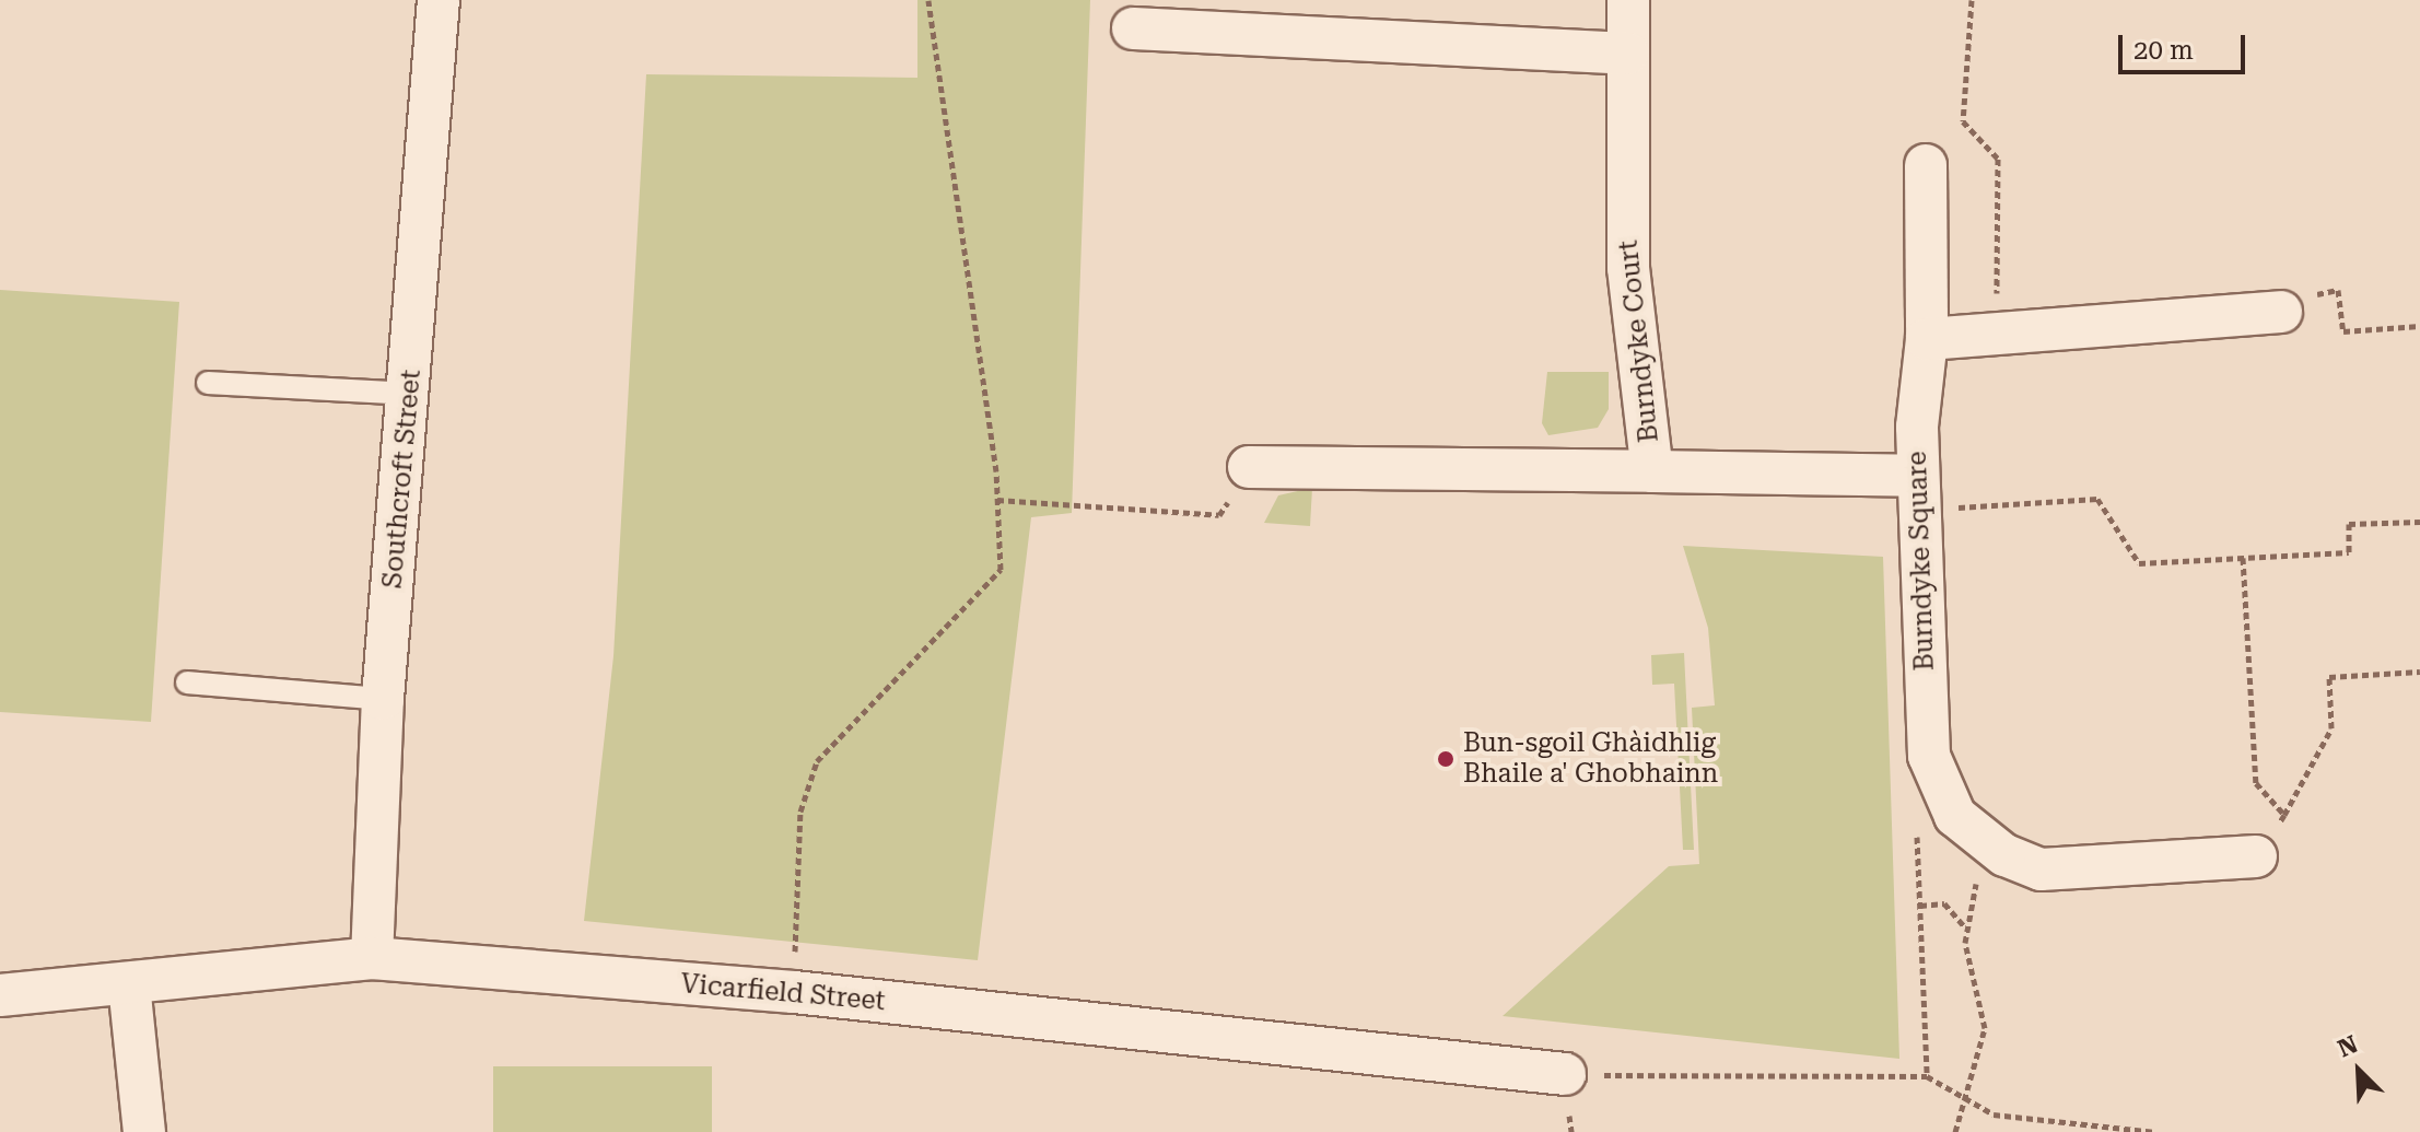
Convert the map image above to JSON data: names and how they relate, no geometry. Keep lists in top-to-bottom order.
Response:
{
  "streets": {
    "street": [
      "Burndyke Court",
      "Southcroft Street",
      "Burndyke Square",
      "Vicarfield Street"
    ]
  },
  "crossings": [
    ["Burndyke Court", "Burndyke Square"],
    ["Southcroft Street", "Vicarfield Street"]
  ],
  "places": ["Bun-sgoil Ghàidhlig Bhaile a' Ghobhainn"],
  "scale_bar": "20 m",
  "north": "top left"
}
